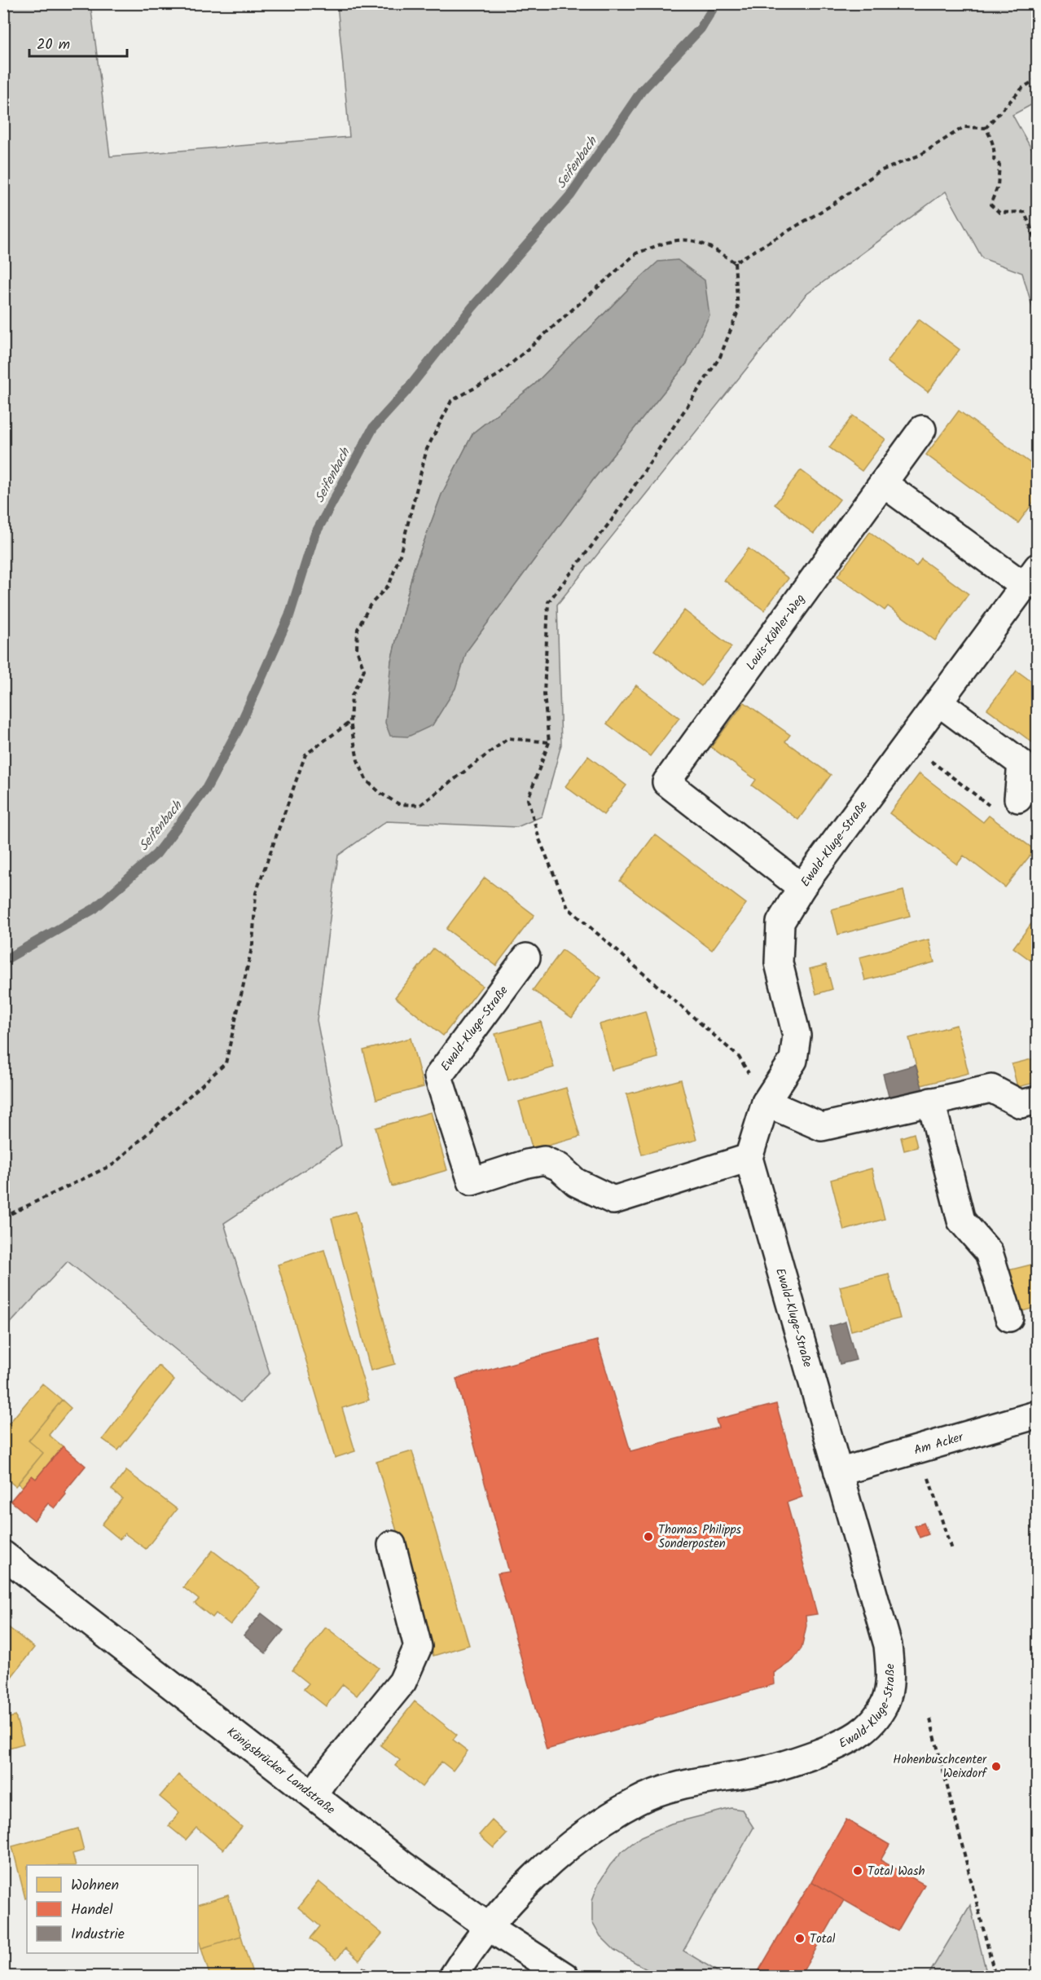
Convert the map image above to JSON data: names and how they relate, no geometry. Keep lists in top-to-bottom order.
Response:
{
  "streets": {
    "street": [
      "Louis-Köhler-Weg",
      "Ewald-Kluge-Straße",
      "Am Acker",
      "Königsbrücker Landstraße"
    ]
  },
  "crossings": [
    ["Louis-Köhler-Weg", "Ewald-Kluge-Straße"],
    ["Ewald-Kluge-Straße", "Am Acker"],
    ["Ewald-Kluge-Straße", "Königsbrücker Landstraße"]
  ],
  "water": ["Seifenbach"],
  "places": [
    "Thomas Philipps Sonderposten",
    "Hohenbuschcenter Weixdorf",
    "Total Wash",
    "Total"
  ],
  "legend": ["Wohnen", "Handel", "Industrie"],
  "scale_bar": "20 m"
}
